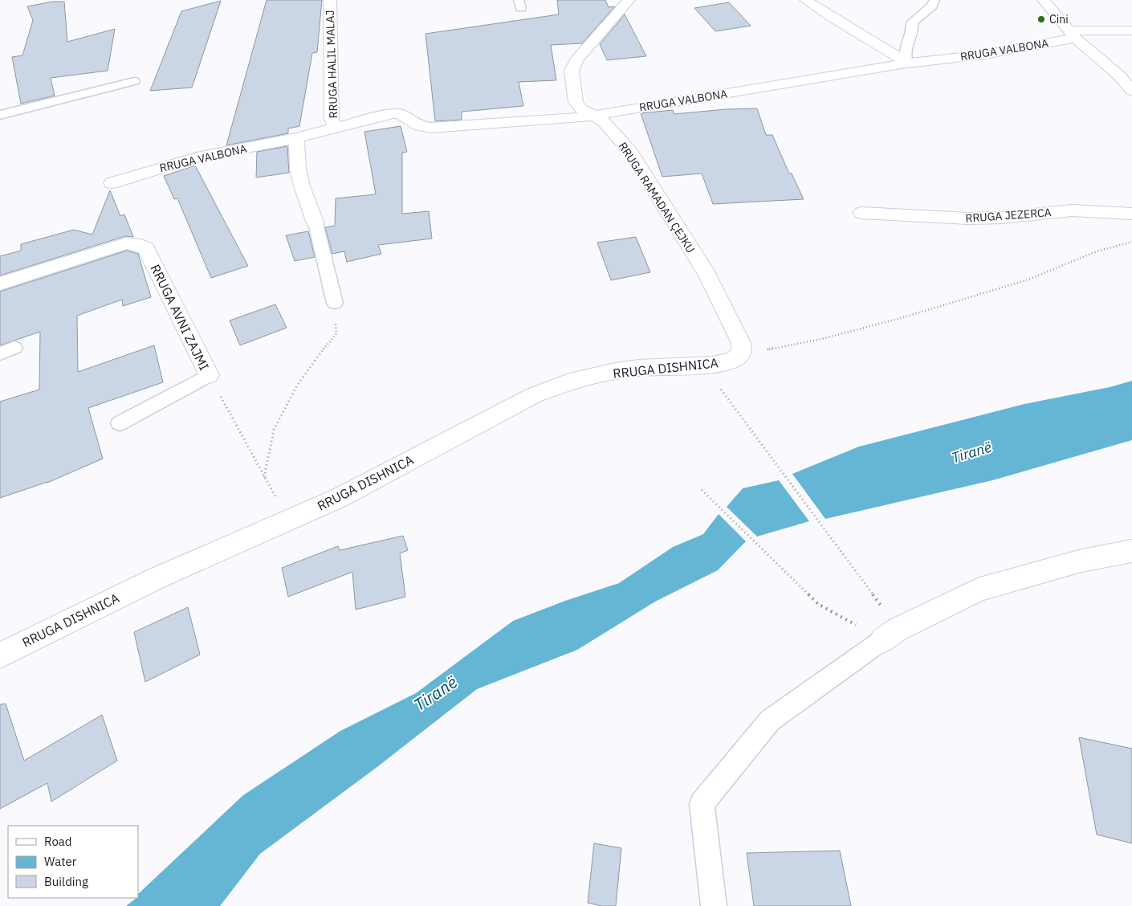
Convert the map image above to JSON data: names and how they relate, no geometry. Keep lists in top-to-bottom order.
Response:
{
  "streets": {
    "street": [
      "RRUGA VALBONA",
      "RRUGA HALIL MALAJ",
      "RRUGA RAMADAN ÇEJKU",
      "RRUGA JEZERCA",
      "RRUGA AVNI ZAJMI",
      "RRUGA DISHNICA"
    ]
  },
  "crossings": [
    ["RRUGA VALBONA", "RRUGA HALIL MALAJ"],
    ["RRUGA VALBONA", "RRUGA RAMADAN ÇEJKU"],
    ["RRUGA RAMADAN ÇEJKU", "RRUGA DISHNICA"],
    ["RRUGA AVNI ZAJMI", "RRUGA DISHNICA"]
  ],
  "water": ["Tiranë"],
  "places": ["Cini"],
  "legend": ["Road", "Water", "Building"]
}
